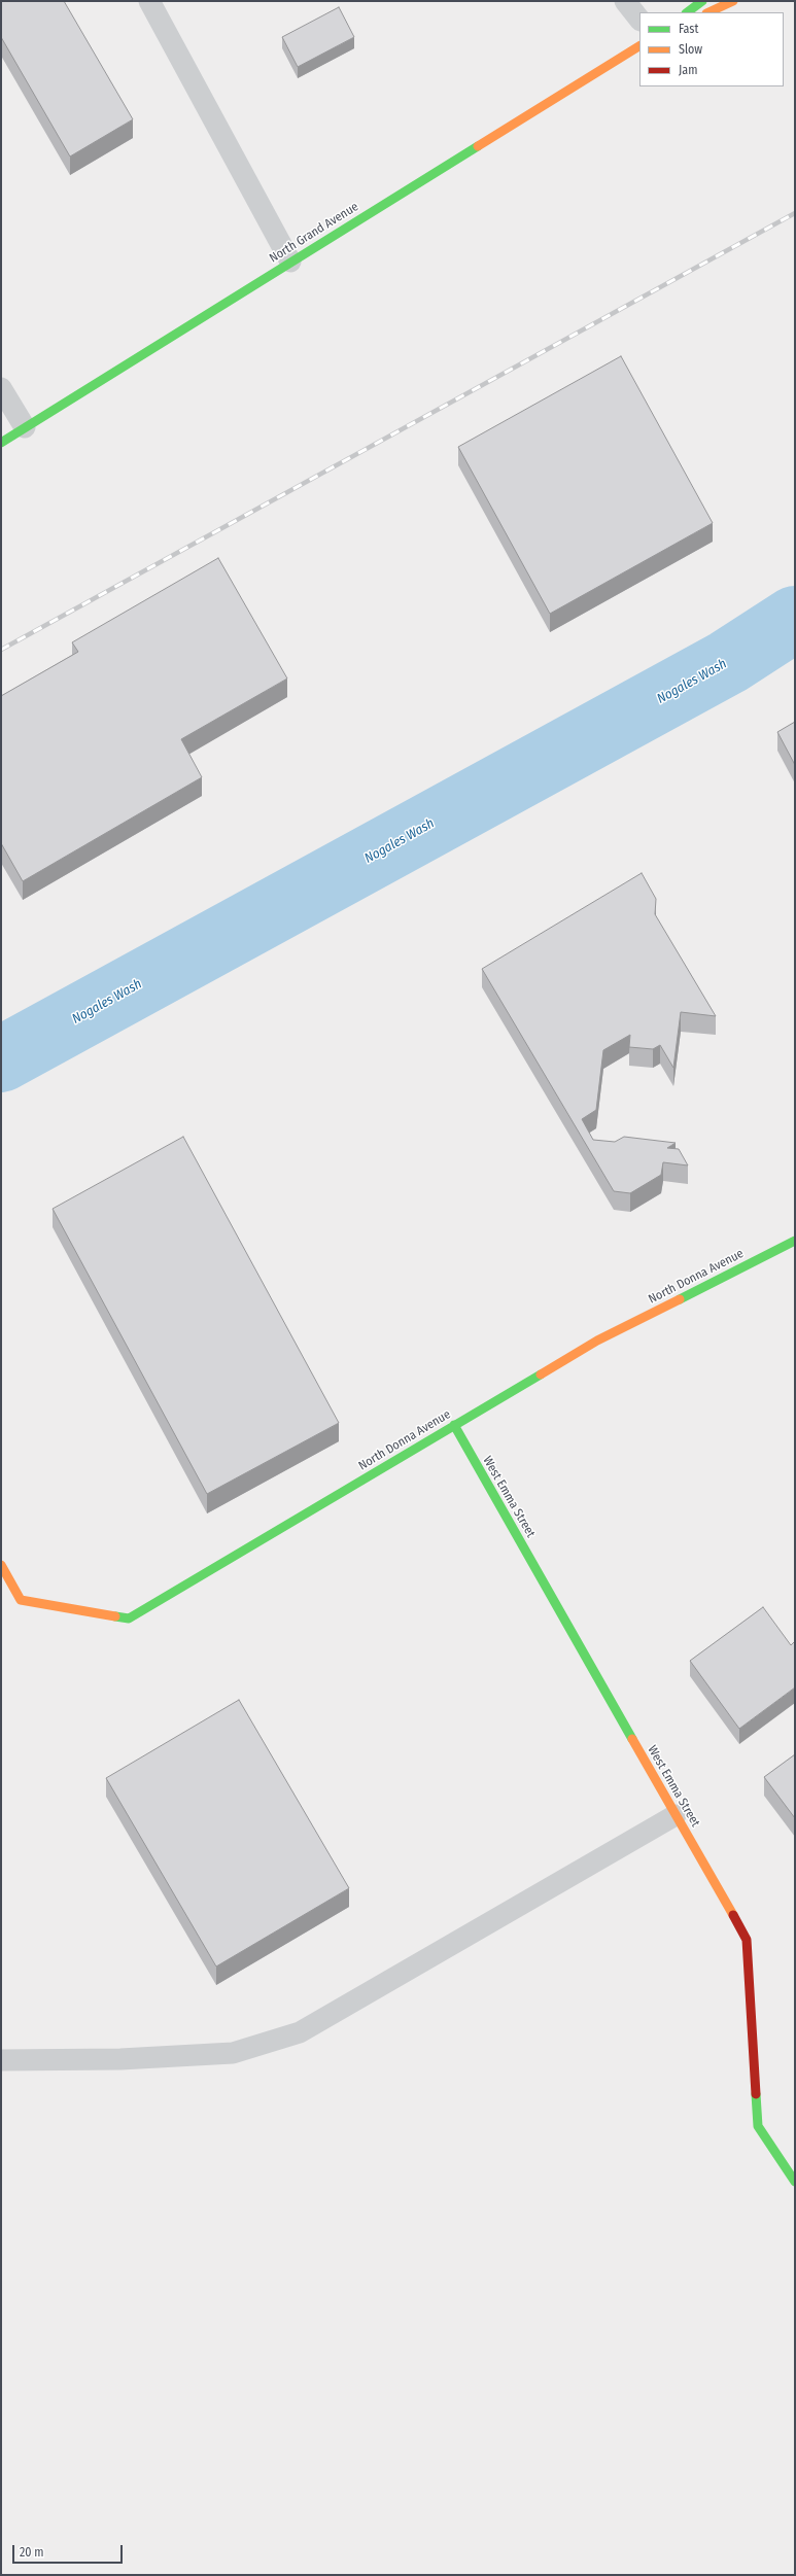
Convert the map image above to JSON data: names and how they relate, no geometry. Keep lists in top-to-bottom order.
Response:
{
  "streets": {
    "street": ["North Grand Avenue", "North Donna Avenue", "West Emma Street"]
  },
  "crossings": [
    ["North Donna Avenue", "West Emma Street"]
  ],
  "water": ["Nogales Wash"],
  "legend": ["Fast", "Slow", "Jam"],
  "scale_bar": "20 m"
}
